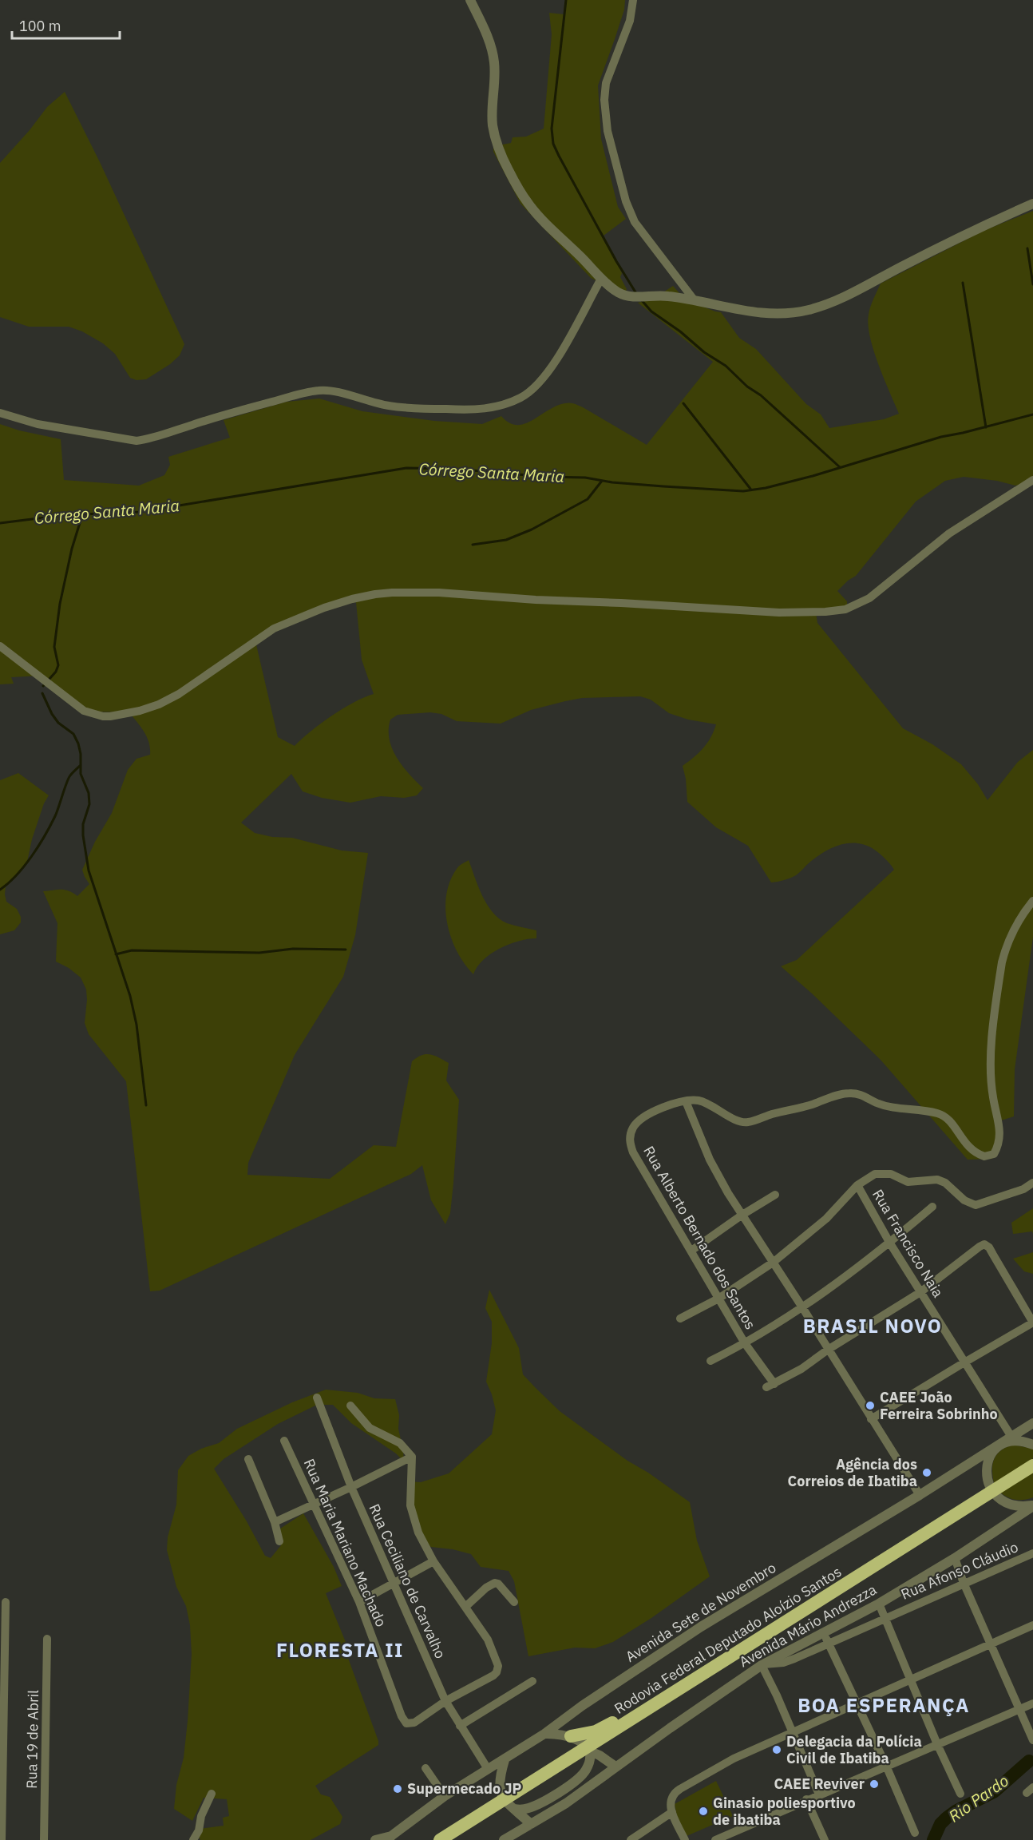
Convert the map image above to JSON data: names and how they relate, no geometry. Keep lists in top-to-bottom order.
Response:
{
  "streets": {
    "highway": ["Rodovia Federal Deputado Aloízio Santos"],
    "street": [
      "Rua Alberto Bernado dos Santos",
      "Rua Francisco Naia",
      "Rua Maria Mariano Machado",
      "Rua Afonso Cláudio",
      "Rua Ceciliano de Carvalho",
      "Avenida Sete de Novembro",
      "Avenida Mário Andrezza",
      "Rua 19 de Abril"
    ]
  },
  "crossings": [
    ["Rua Francisco Naia", "Avenida Sete de Novembro"],
    ["Rua Maria Mariano Machado", "Rua Ceciliano de Carvalho"],
    ["Rua Afonso Cláudio", "Avenida Mário Andrezza"],
    ["Rua Ceciliano de Carvalho", "Avenida Sete de Novembro"]
  ],
  "districts": ["BRASIL NOVO", "FLORESTA II", "BOA ESPERANÇA"],
  "water": ["Córrego Santa Maria", "Rio Pardo"],
  "places": [
    "CAEE João Ferreira Sobrinho",
    "Agência dos Correios de Ibatiba",
    "Delegacia da Polícia Civil de Ibatiba",
    "CAEE Reviver",
    "Supermecado JP",
    "Ginasio poliesportivo de ibatiba"
  ],
  "scale_bar": "100 m"
}
